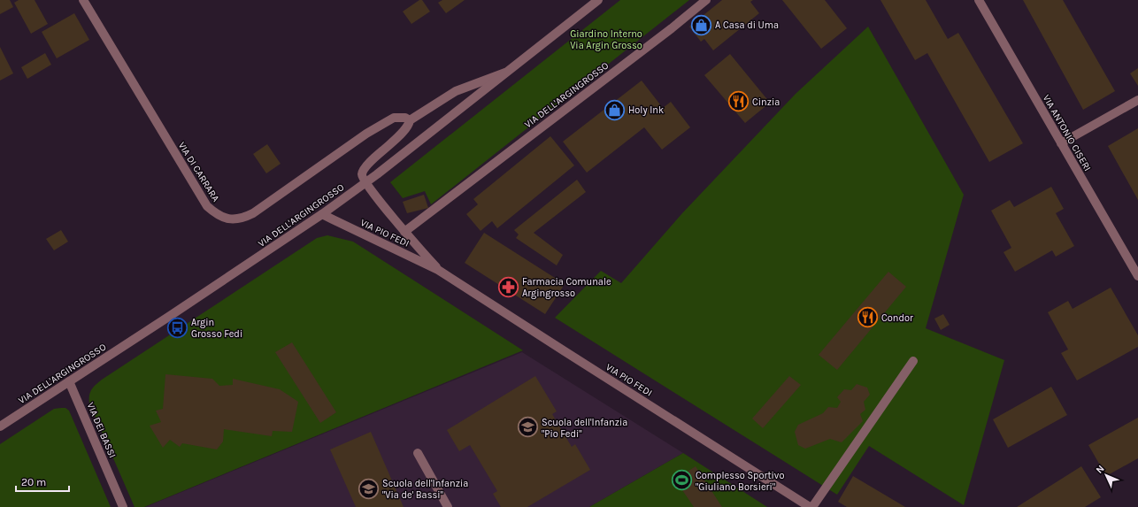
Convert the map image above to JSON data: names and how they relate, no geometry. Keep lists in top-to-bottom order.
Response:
{
  "streets": {
    "street": [
      "VIA DELL'ARGINGROSSO",
      "VIA ANTONIO CISERI",
      "VIA DI CARRARA",
      "VIA PIO FEDI",
      "VIA DEI BASSI"
    ]
  },
  "crossings": [
    ["VIA DELL'ARGINGROSSO", "VIA PIO FEDI"],
    ["VIA DELL'ARGINGROSSO", "VIA DEI BASSI"]
  ],
  "parks": ["Giardino Interno Via Argin Grosso"],
  "places": {
    "shop": ["A Casa di Uma", "Holy Ink"],
    "restaurant": ["Cinzia", "Condor"],
    "pharmacy": ["Farmacia Comunale Argingrosso"],
    "bus stop": ["Argin Grosso Fedi"],
    "school or university": ["Scuola dell'Infanzia \"Pio Fedi\"", "Scuola dell'Infanzia \"Via de' Bassi\""],
    "sports": ["Complesso Sportivo \"Giuliano Borsieri\""]
  },
  "scale_bar": "20 m",
  "north": "top left"
}
